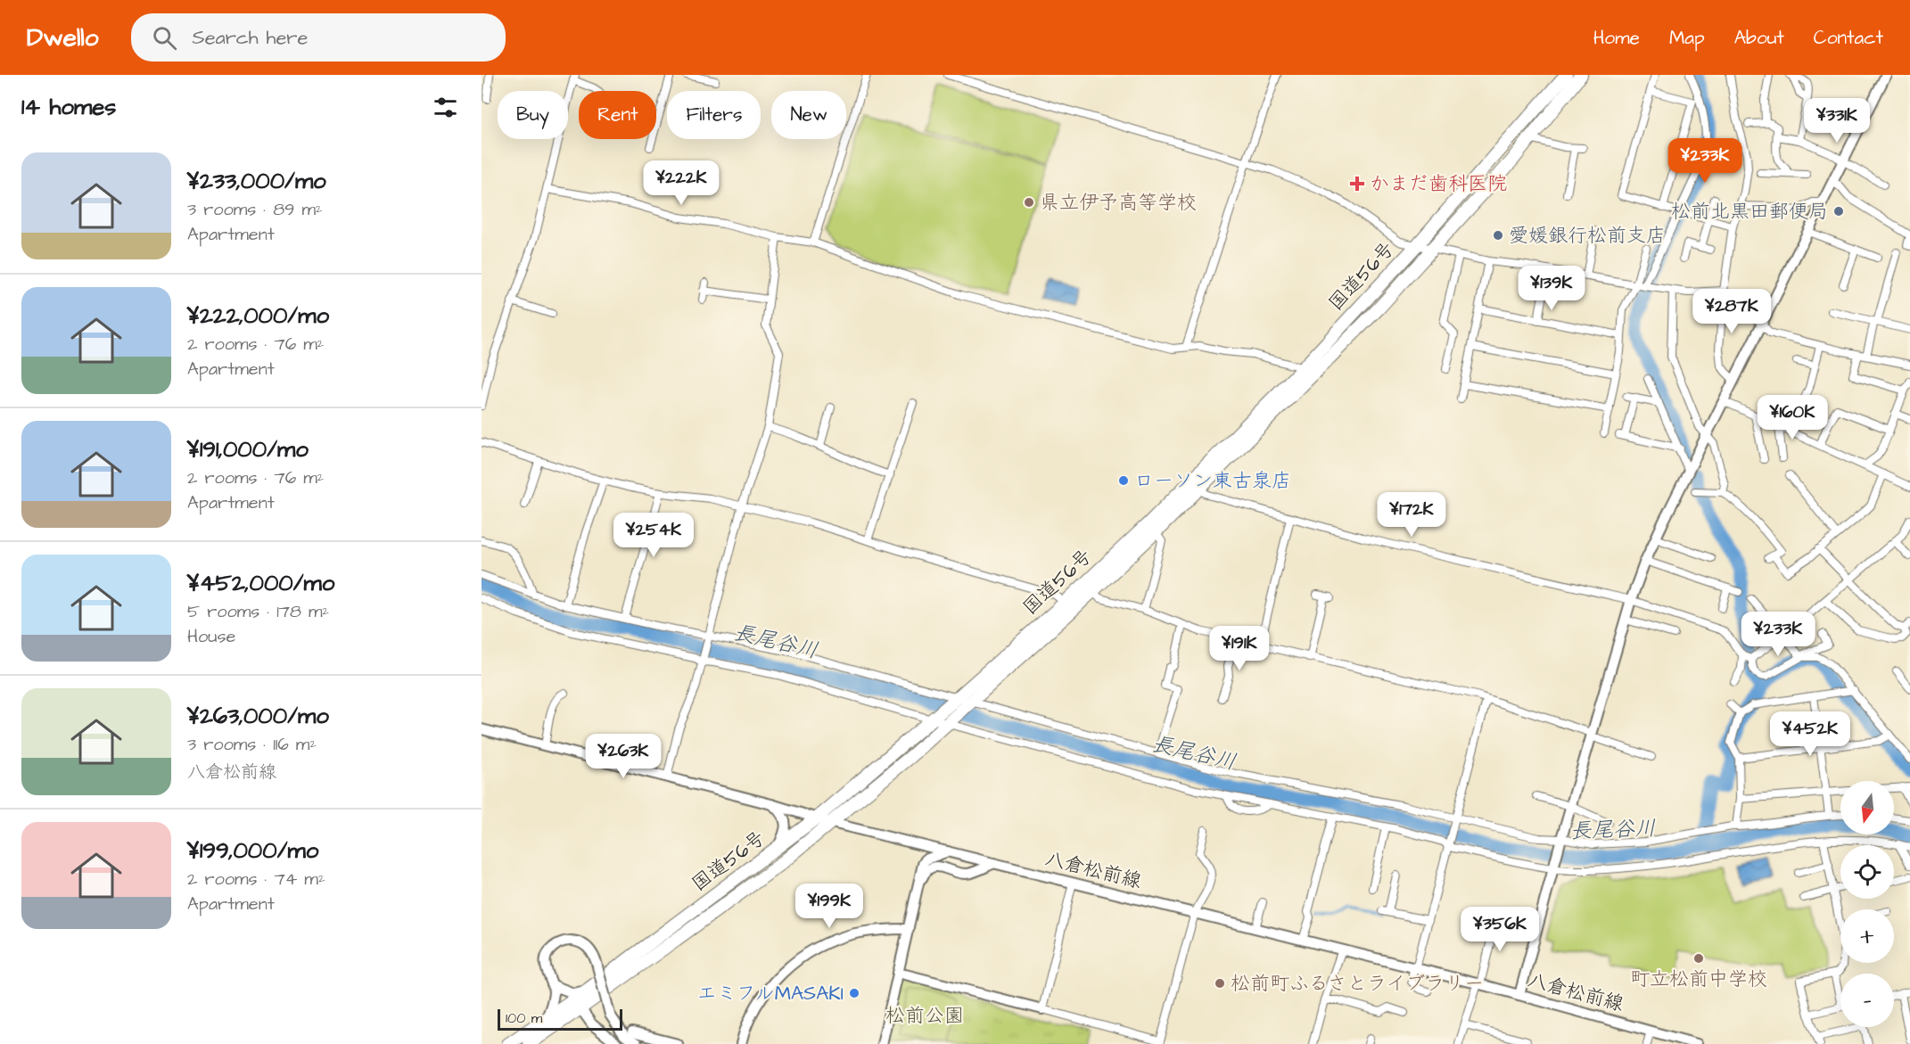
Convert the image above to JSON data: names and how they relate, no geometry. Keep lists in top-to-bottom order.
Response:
{
  "streets": {
    "highway": ["国道56号"],
    "street": ["八倉松前線"]
  },
  "crossings": [
    ["国道56号", "八倉松前線"]
  ],
  "water": ["長尾谷川"],
  "parks": ["松前公園"],
  "places": {
    "health": ["かまだ歯科医院"],
    "other": [
      "県立伊予高等学校",
      "松前北黒田郵便局",
      "愛媛銀行松前支店",
      "ローソン東古泉店",
      "町立松前中学校",
      "松前町ふるさとライブラリー",
      "エミフルMASAKI"
    ]
  },
  "scale_bar": "100 m",
  "north": "bottom",
  "page": {
    "header": "Dwello",
    "search": "Search here",
    "nav": [
      "Home",
      "Map",
      "About",
      "Contact"
    ],
    "heading": "14 homes",
    "chip": [
      "Buy",
      "Rent",
      "Filters",
      "New"
    ],
    "price": [
      "¥331K",
      "¥233K",
      "¥222K",
      "¥139K",
      "¥287K",
      "¥160K",
      "¥172K",
      "¥254K",
      "¥233K",
      "¥191K",
      "¥452K",
      "¥263K",
      "¥199K",
      "¥356K"
    ],
    "list": [
      {
        "name": "¥233,000/mo",
        "note": "3 rooms · 89 m² · Apartment"
      },
      {
        "name": "¥222,000/mo",
        "note": "2 rooms · 76 m² · Apartment"
      },
      {
        "name": "¥191,000/mo",
        "note": "2 rooms · 76 m² · Apartment"
      },
      {
        "name": "¥452,000/mo",
        "note": "5 rooms · 178 m² · House"
      },
      {
        "name": "¥263,000/mo",
        "note": "3 rooms · 116 m² · 八倉松前線"
      },
      {
        "name": "¥199,000/mo",
        "note": "2 rooms · 74 m² · Apartment"
      }
    ],
    "map_buttons": ["+", "−"],
    "scale": "100 m"
  }
}
